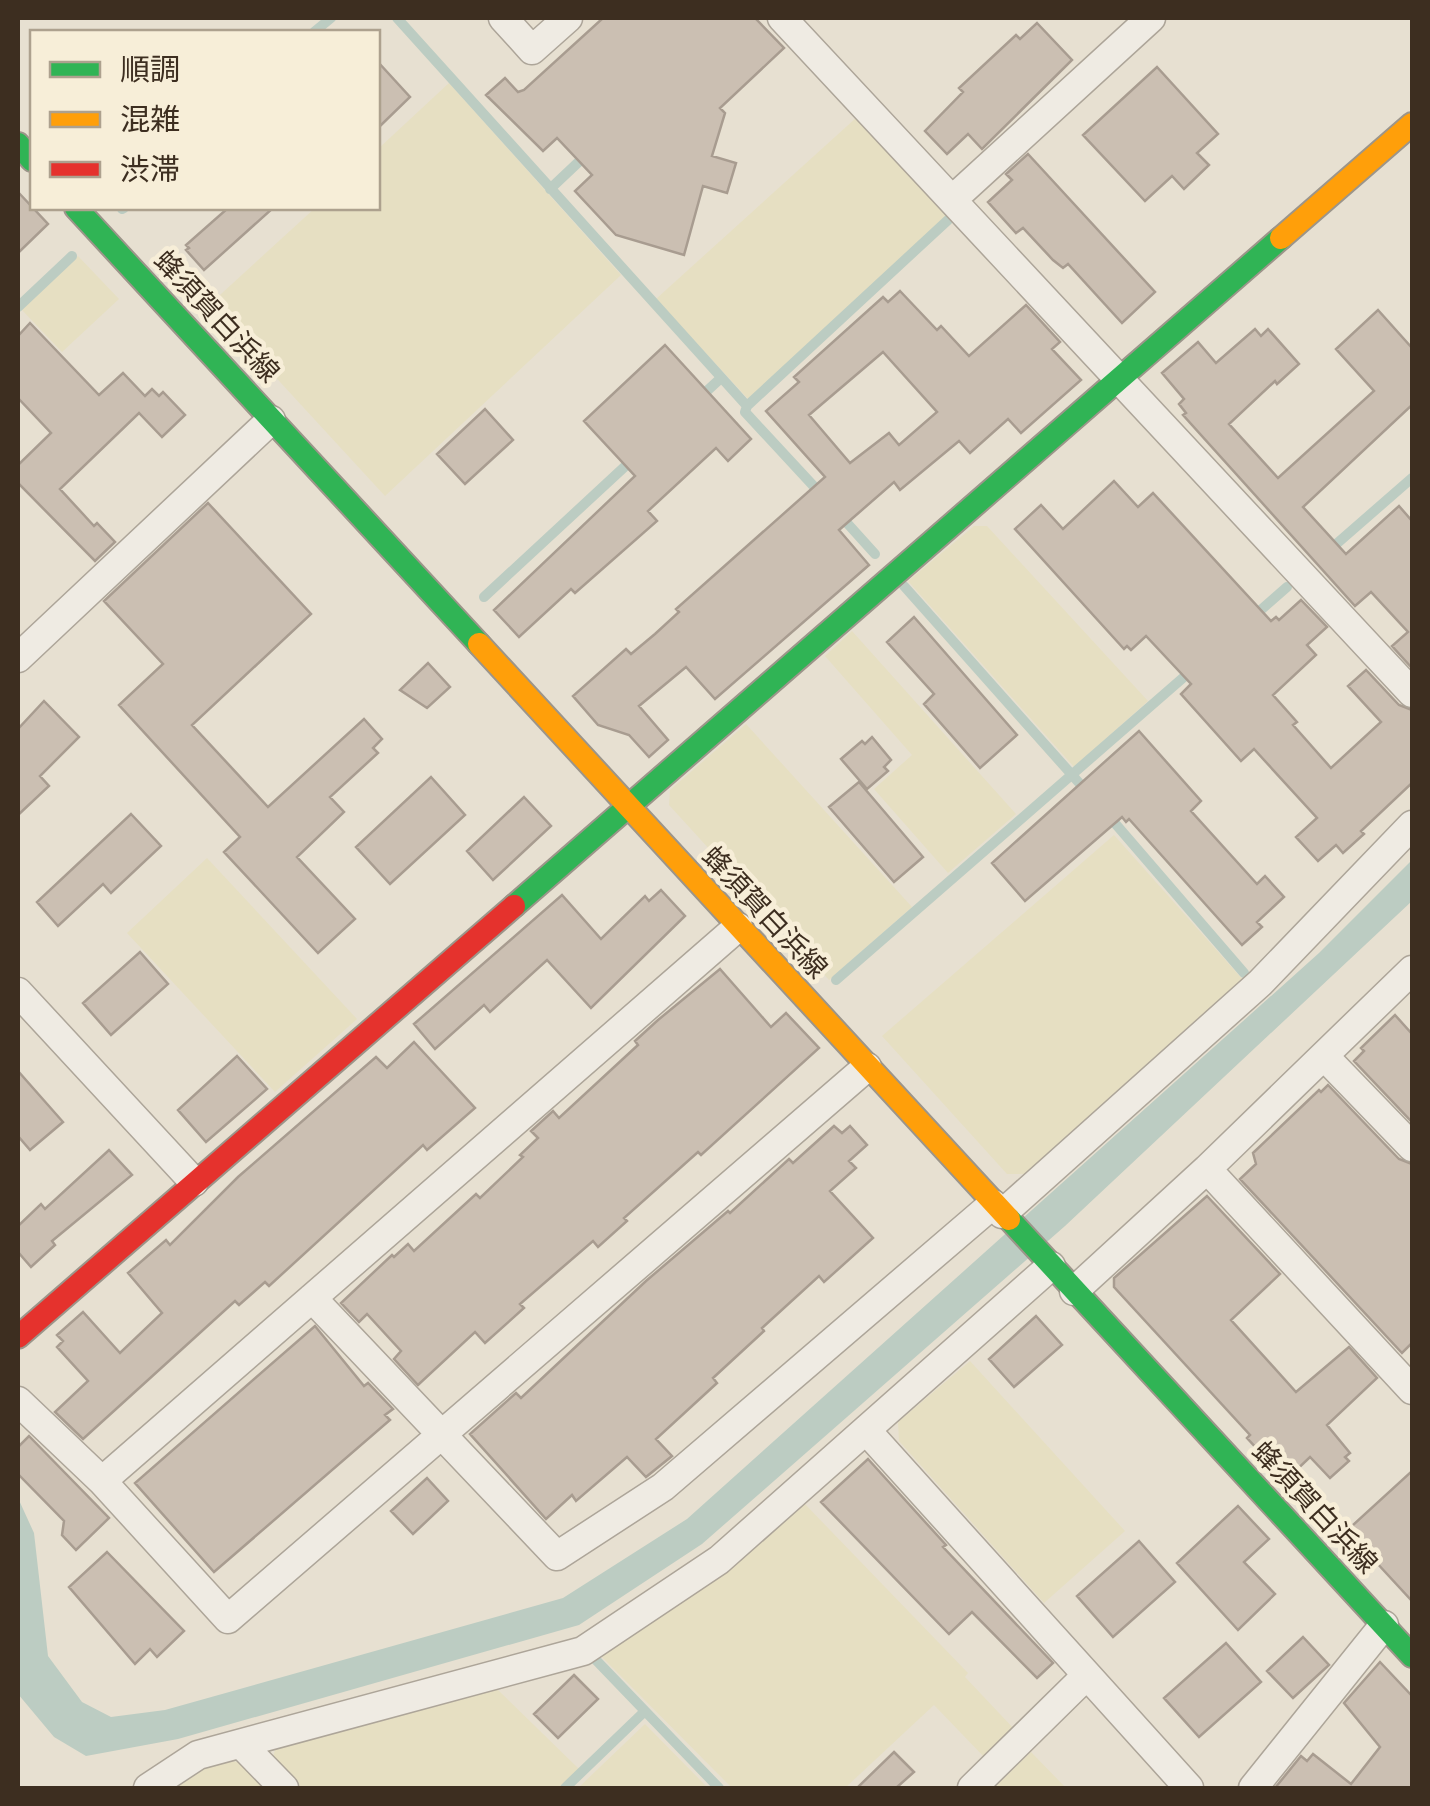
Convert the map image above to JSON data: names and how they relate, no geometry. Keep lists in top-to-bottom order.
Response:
{
  "streets": {
    "main road": ["蜂須賀白浜線"]
  },
  "legend": ["順調", "混雑", "渋滞"]
}
